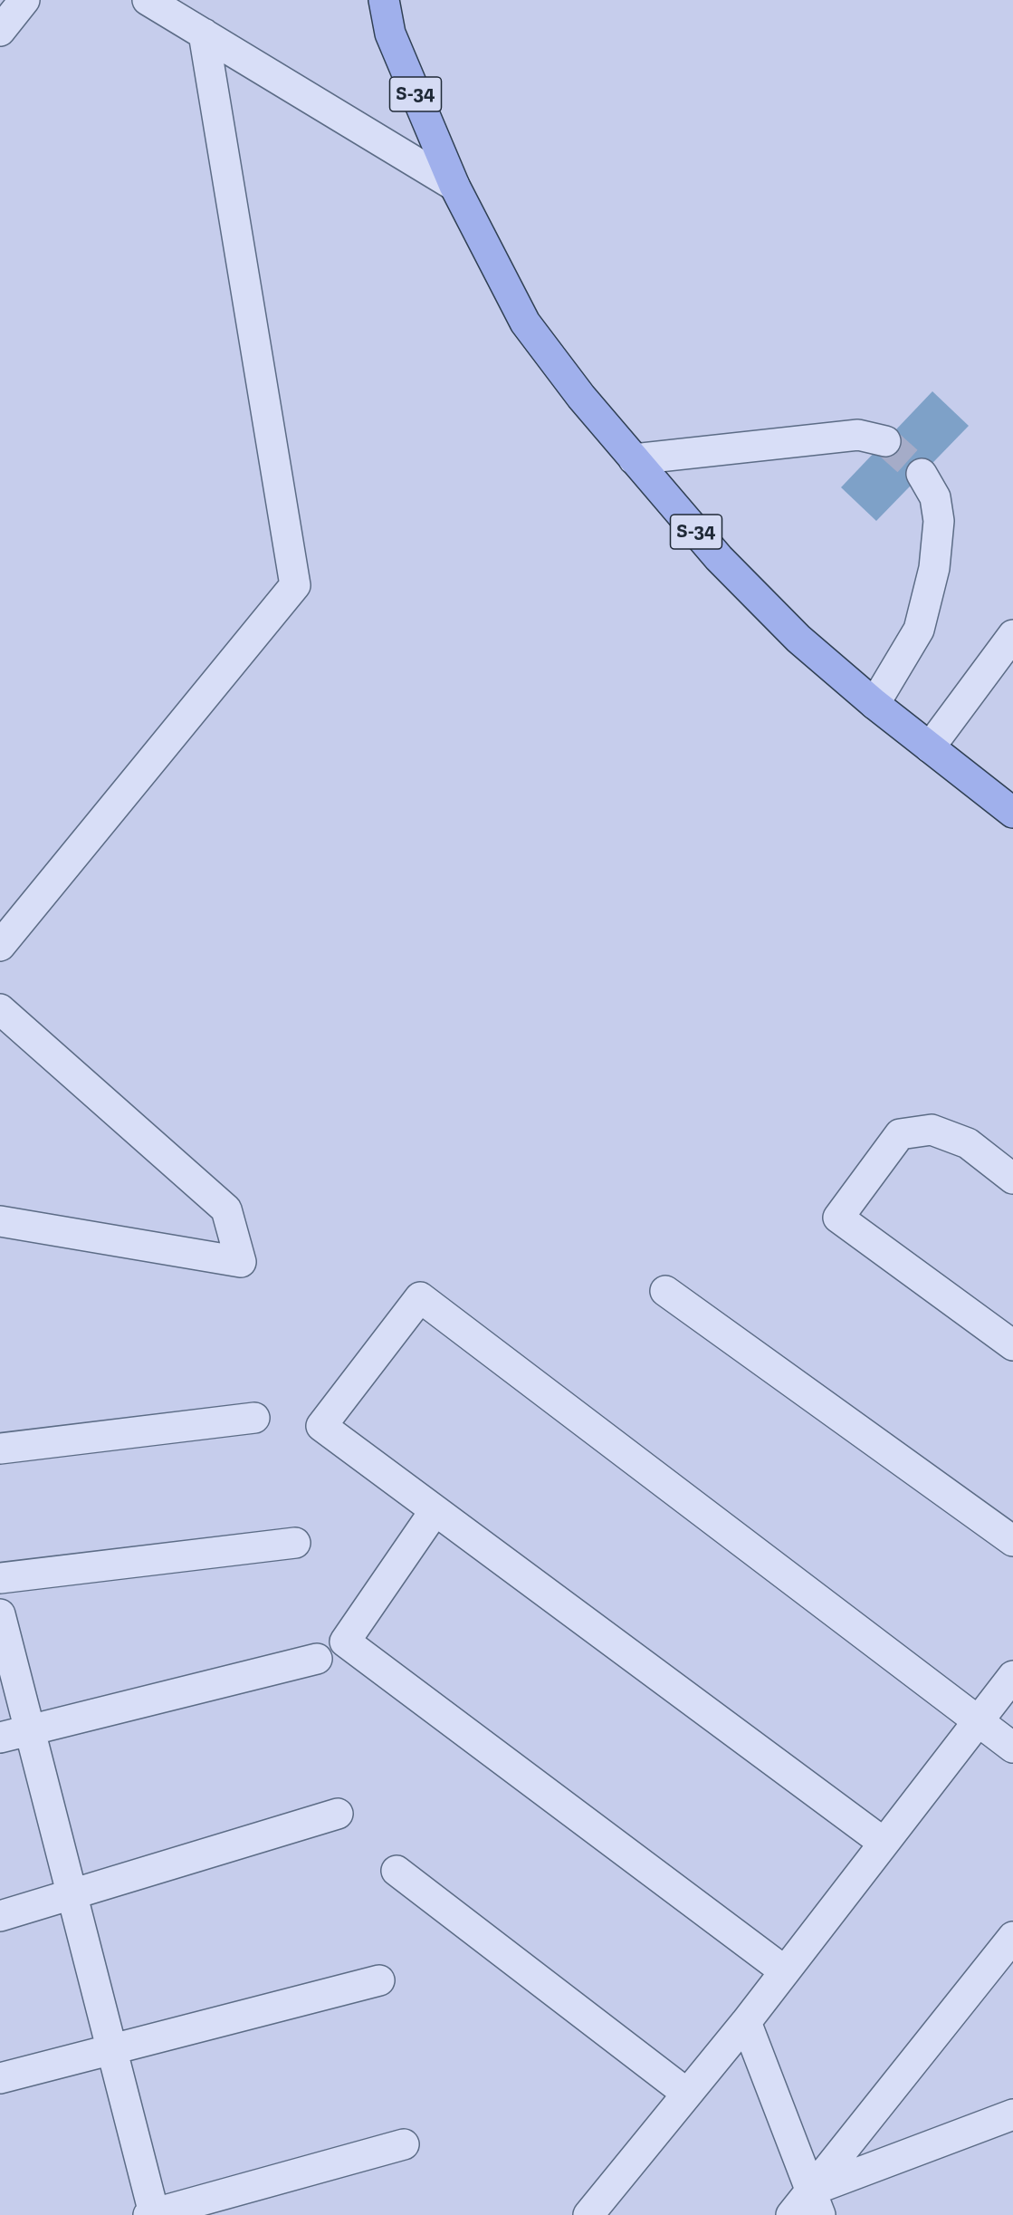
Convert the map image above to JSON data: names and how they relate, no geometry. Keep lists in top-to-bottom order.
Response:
{
  "streets": {
    "main road": ["S-34"]
  }
}
